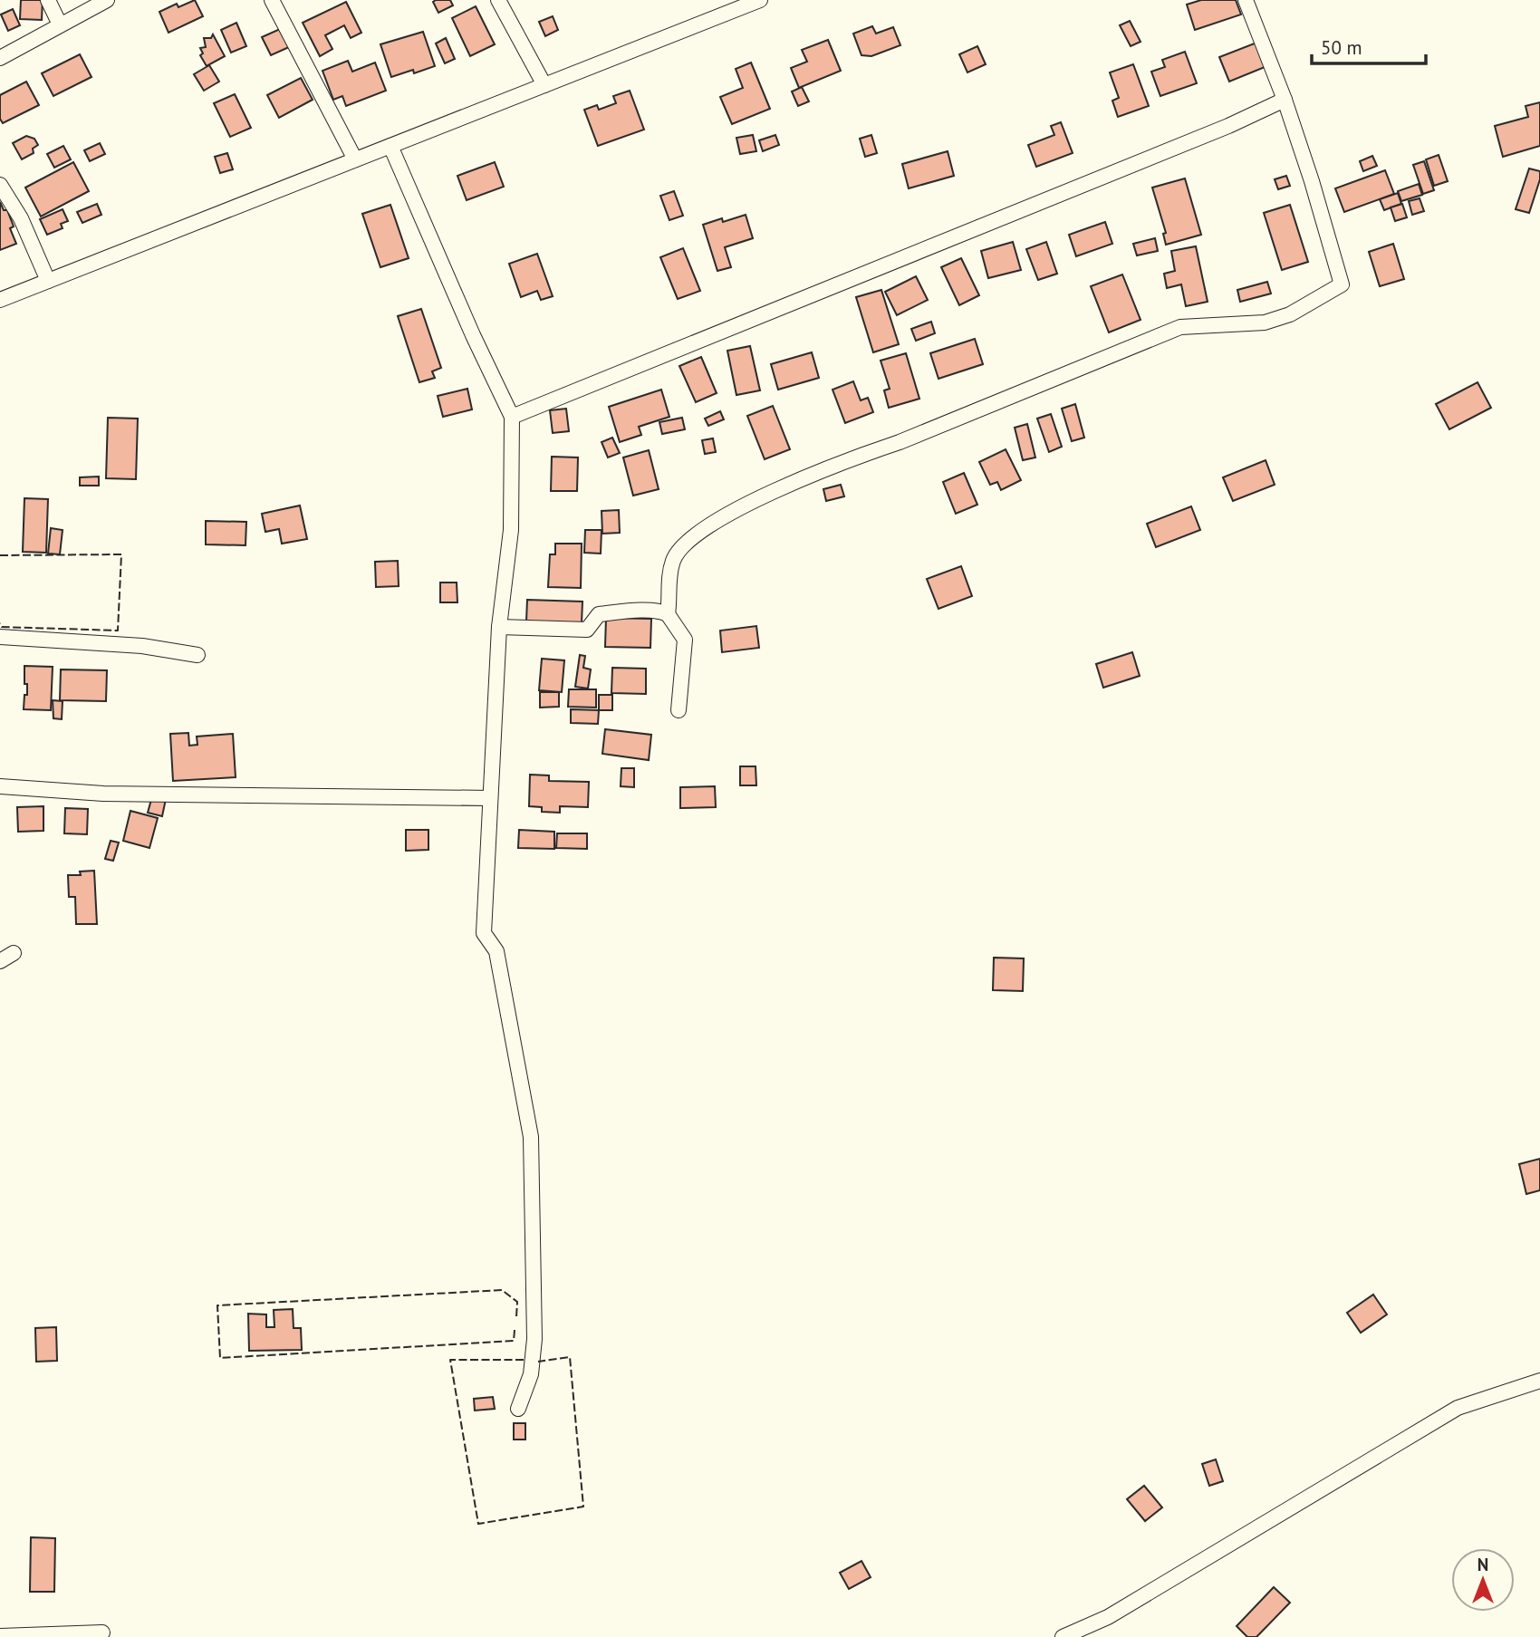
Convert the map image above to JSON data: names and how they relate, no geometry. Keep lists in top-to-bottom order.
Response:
{
  "scale_bar": "50 m",
  "north": "top"
}
